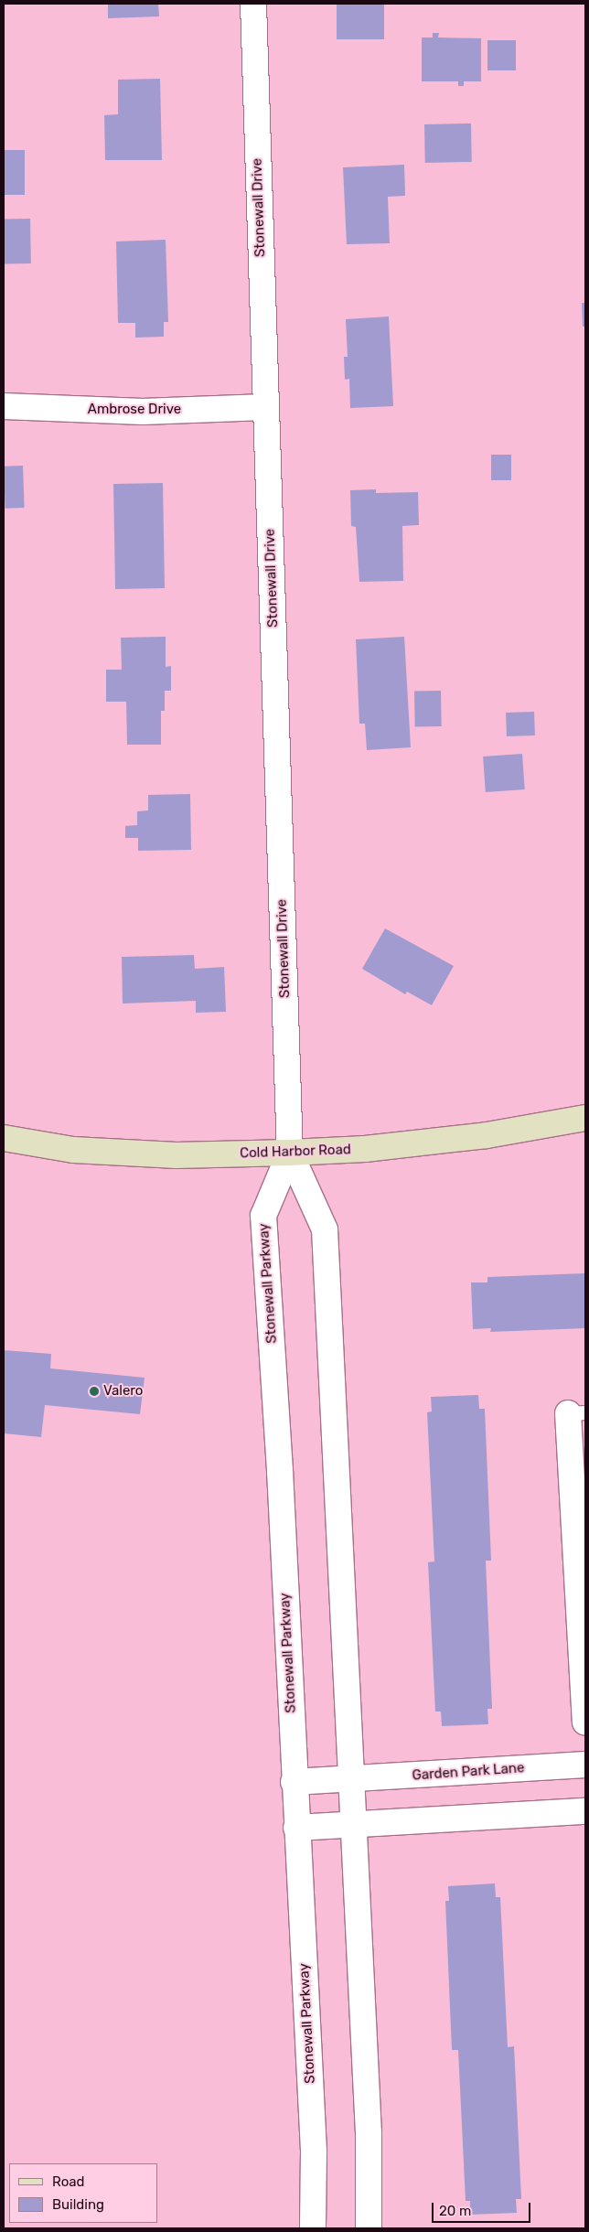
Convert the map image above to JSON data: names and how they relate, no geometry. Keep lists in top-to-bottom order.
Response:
{
  "streets": {
    "main road": ["Cold Harbor Road"],
    "street": [
      "Stonewall Drive",
      "Ambrose Drive",
      "Stonewall Parkway",
      "Garden Park Lane"
    ]
  },
  "crossings": [
    ["Stonewall Drive", "Ambrose Drive"],
    ["Stonewall Drive", "Cold Harbor Road"],
    ["Stonewall Drive", "Stonewall Parkway"],
    ["Cold Harbor Road", "Stonewall Parkway"],
    ["Stonewall Parkway", "Garden Park Lane"]
  ],
  "places": ["Valero"],
  "legend": ["Road", "Building"],
  "scale_bar": "20 m"
}
